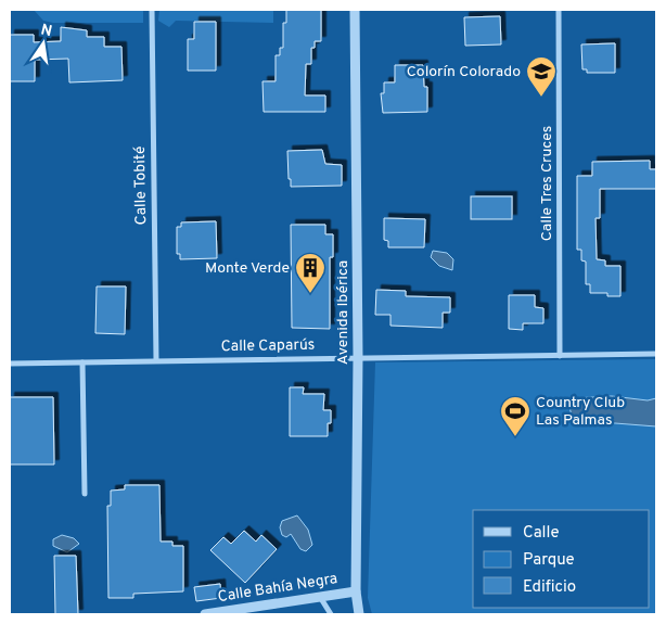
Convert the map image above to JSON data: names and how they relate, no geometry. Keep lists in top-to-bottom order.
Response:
{
  "streets": {
    "street": [
      "Calle Tres Cruces",
      "Calle Tobité",
      "Avenida Ibérica",
      "Calle Caparús",
      "Calle Bahía Negra"
    ]
  },
  "crossings": [
    ["Calle Tres Cruces", "Calle Caparús"],
    ["Calle Tobité", "Calle Caparús"],
    ["Avenida Ibérica", "Calle Caparús"],
    ["Avenida Ibérica", "Calle Bahía Negra"]
  ],
  "places": {
    "school or university": ["Colorín Colorado"],
    "building": ["Monte Verde"],
    "sports": ["Country Club Las Palmas"]
  },
  "legend": ["Calle", "Parque", "Edificio"],
  "north": "top"
}
